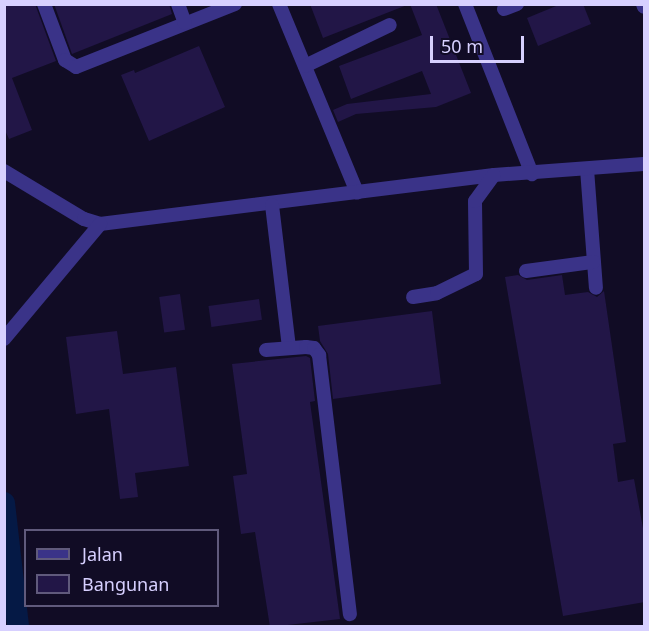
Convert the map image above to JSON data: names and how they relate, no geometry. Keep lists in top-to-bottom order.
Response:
{
  "legend": ["Jalan", "Bangunan"],
  "scale_bar": "50 m"
}
